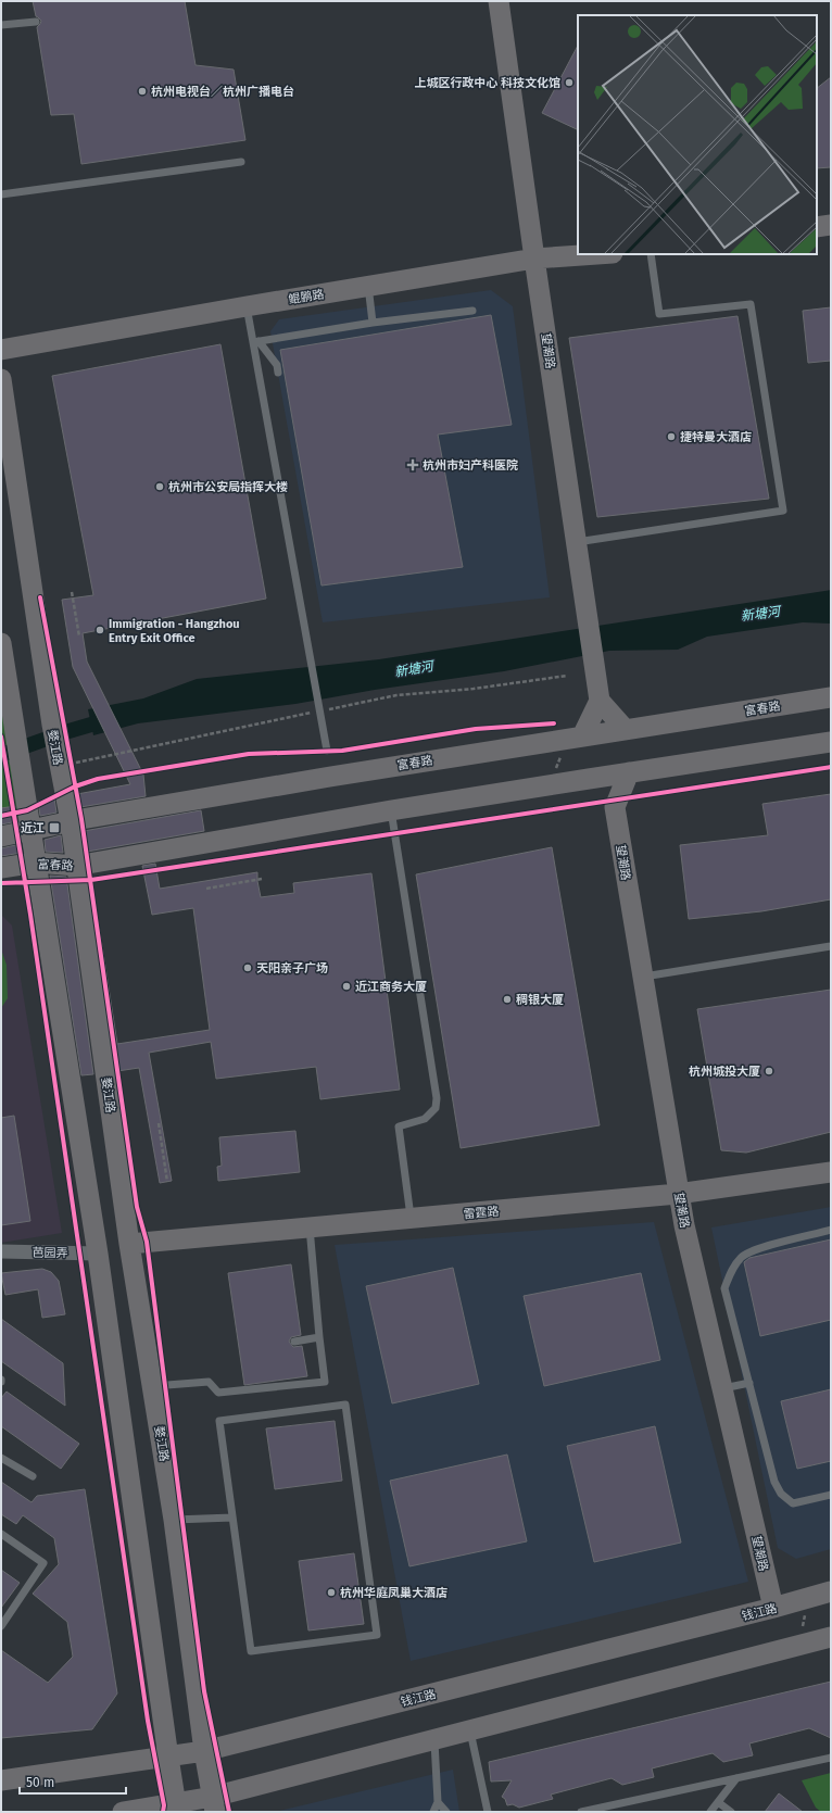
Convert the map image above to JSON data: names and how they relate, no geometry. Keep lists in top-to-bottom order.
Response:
{
  "streets": {
    "street": [
      "鲲鹏路",
      "望潮路",
      "富春路",
      "婺江路",
      "雷霆路",
      "芭园弄",
      "钱江路"
    ]
  },
  "crossings": [
    ["鲲鹏路", "望潮路"],
    ["望潮路", "雷霆路"],
    ["望潮路", "钱江路"],
    ["富春路", "婺江路"],
    ["婺江路", "雷霆路"],
    ["婺江路", "钱江路"]
  ],
  "water": ["新塘河"],
  "places": {
    "other": [
      "上城区行政中心 科技文化馆",
      "杭州电视台／杭州广播电台",
      "捷特曼大酒店",
      "杭州市公安局指挥大楼",
      "Immigration - Hangzhou Entry Exit Office",
      "天阳亲子广场",
      "近江商务大厦",
      "稠银大厦",
      "杭州城投大厦",
      "杭州华庭凤巢大酒店"
    ],
    "health": ["杭州市妇产科医院"],
    "transit": ["近江"]
  },
  "scale_bar": "50 m"
}
